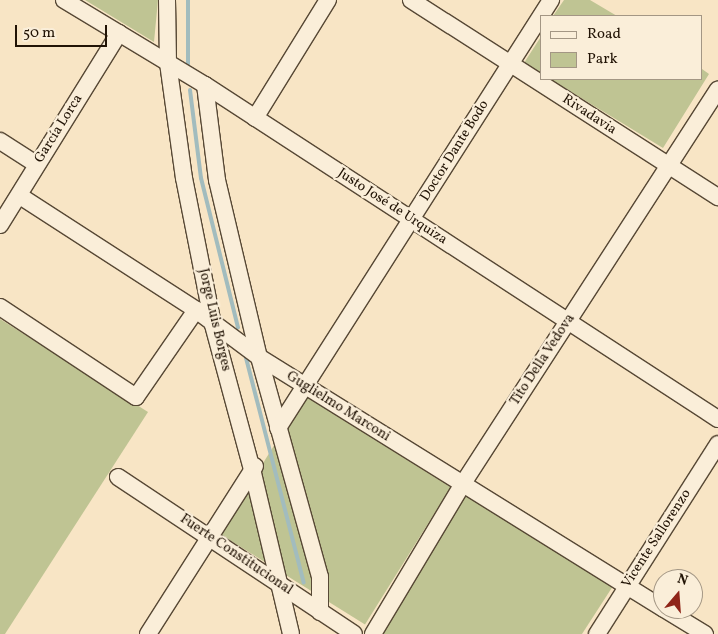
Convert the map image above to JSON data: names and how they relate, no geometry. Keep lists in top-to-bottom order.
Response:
{
  "streets": {
    "street": [
      "Rivadavia",
      "García Lorca",
      "Doctor Dante Bodo",
      "Justo José de Urquiza",
      "Jorge Luis Borges",
      "Tito Della Vedova",
      "Guglielmo Marconi",
      "Vicente Sallorenzo",
      "Fuerte Constitucional"
    ]
  },
  "crossings": [
    ["Rivadavia", "Doctor Dante Bodo"],
    ["Rivadavia", "Tito Della Vedova"],
    ["García Lorca", "Justo José de Urquiza"],
    ["García Lorca", "Guglielmo Marconi"],
    ["Doctor Dante Bodo", "Justo José de Urquiza"],
    ["Doctor Dante Bodo", "Guglielmo Marconi"],
    ["Justo José de Urquiza", "Jorge Luis Borges"],
    ["Justo José de Urquiza", "Tito Della Vedova"],
    ["Jorge Luis Borges", "Guglielmo Marconi"],
    ["Jorge Luis Borges", "Fuerte Constitucional"],
    ["Tito Della Vedova", "Guglielmo Marconi"],
    ["Guglielmo Marconi", "Vicente Sallorenzo"]
  ],
  "legend": ["Road", "Park"],
  "scale_bar": "50 m",
  "north": "top"
}
